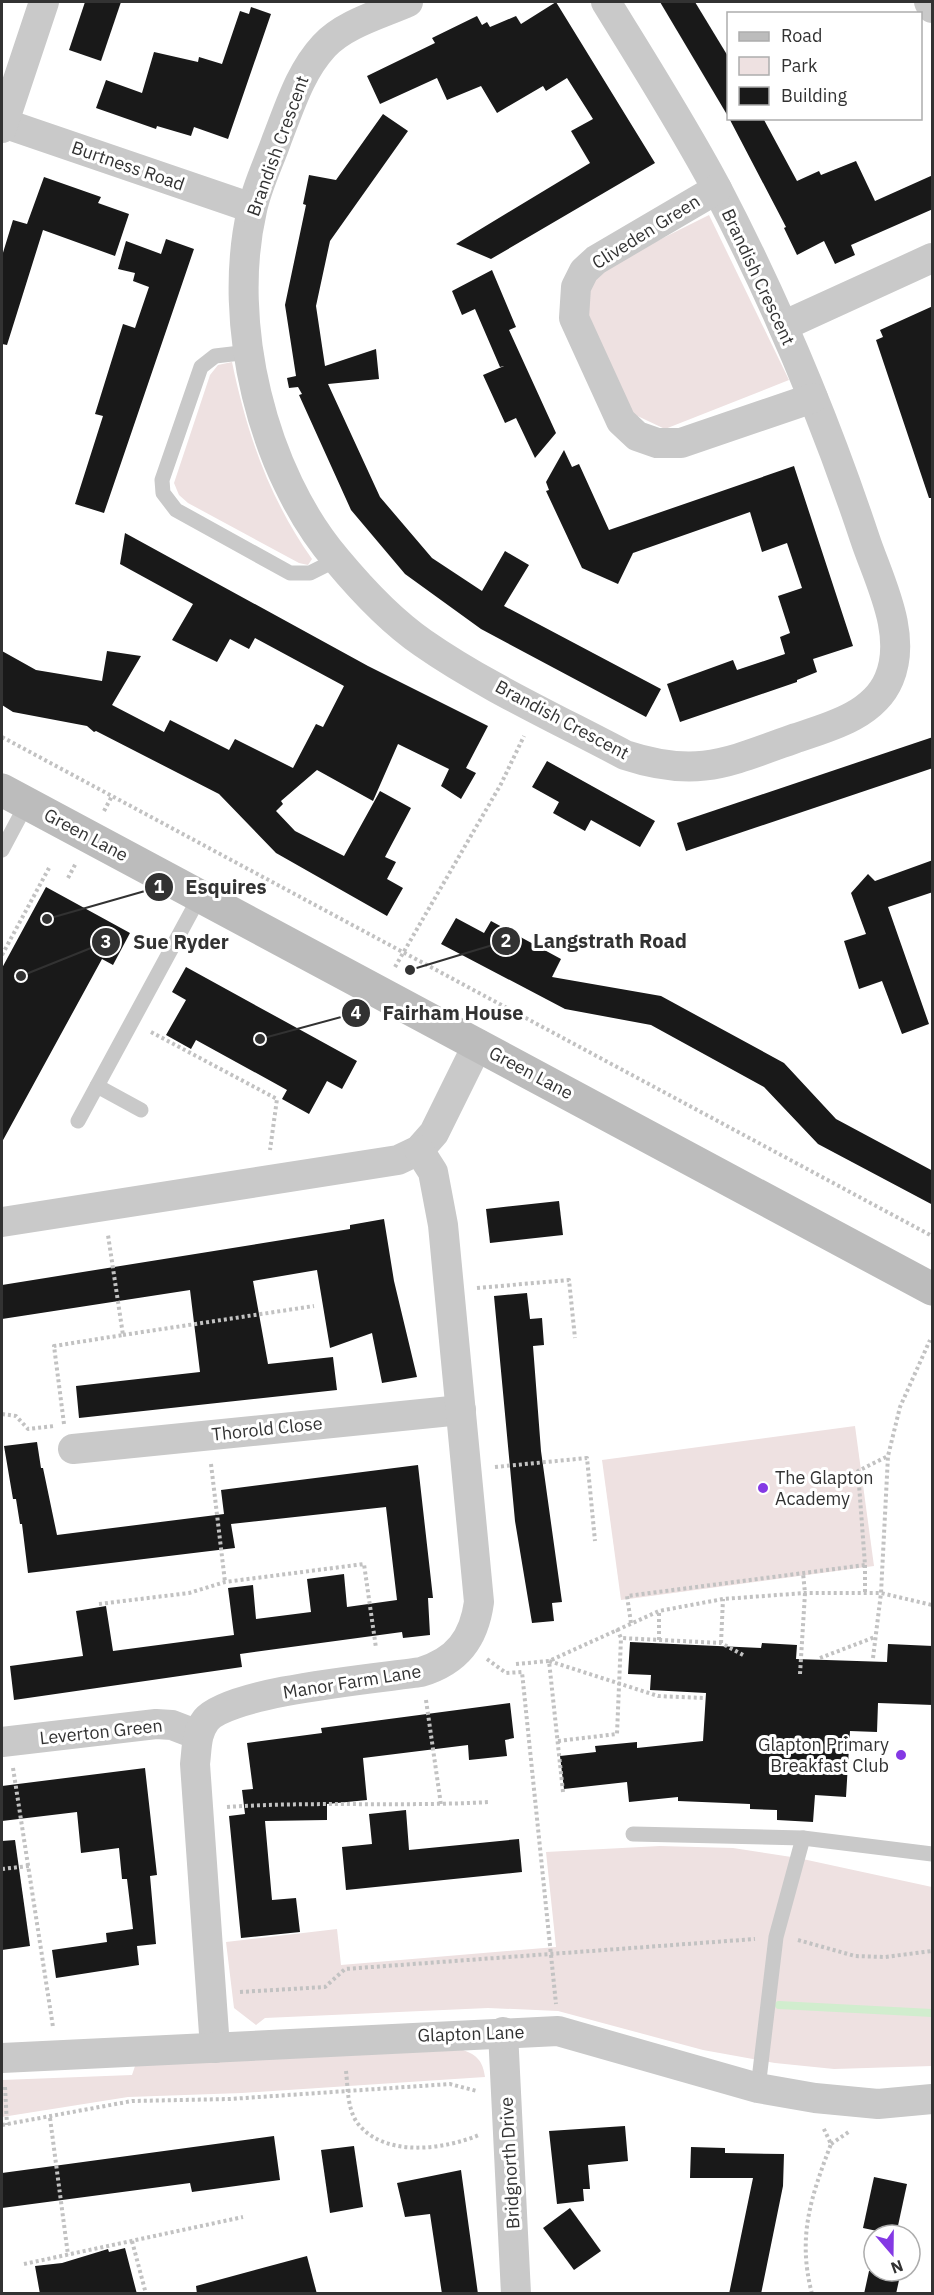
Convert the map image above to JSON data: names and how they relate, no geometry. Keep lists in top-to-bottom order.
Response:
{
  "streets": {
    "street": [
      "Brandish Crescent",
      "Burtness Road",
      "Cliveden Green",
      "Green Lane",
      "Thorold Close",
      "Manor Farm Lane",
      "Leverton Green",
      "Glapton Lane",
      "Bridgnorth Drive"
    ]
  },
  "crossings": [
    ["Brandish Crescent", "Burtness Road"],
    ["Brandish Crescent", "Cliveden Green"],
    ["Thorold Close", "Manor Farm Lane"],
    ["Manor Farm Lane", "Leverton Green"],
    ["Glapton Lane", "Bridgnorth Drive"]
  ],
  "places": [
    "Esquires",
    "Langstrath Road",
    "Sue Ryder",
    "Fairham House",
    "The Glapton Academy",
    "Glapton Primary Breakfast Club"
  ],
  "legend": ["Road", "Park", "Building"],
  "north": "bottom"
}
